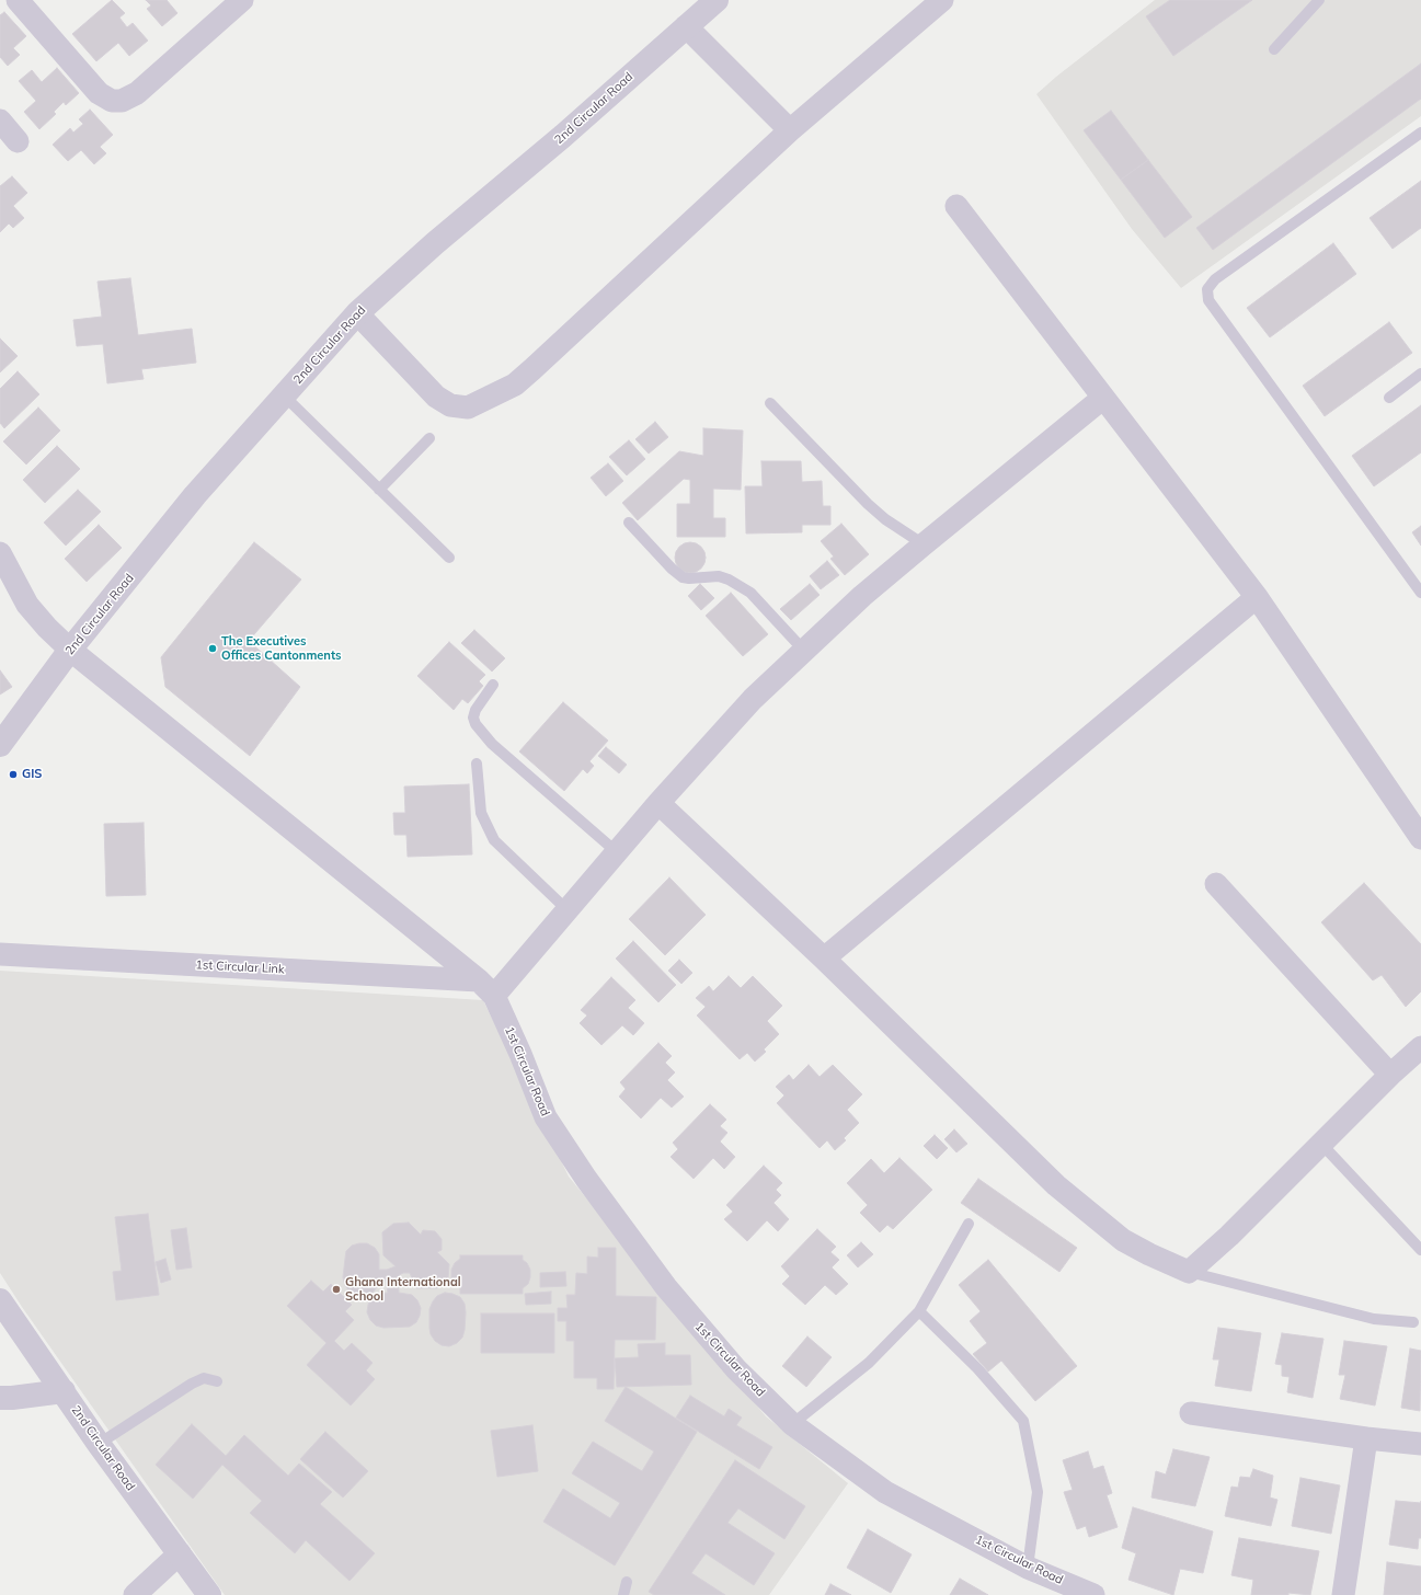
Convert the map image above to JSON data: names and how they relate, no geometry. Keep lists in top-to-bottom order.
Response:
{
  "streets": {
    "street": ["2nd Circular Road", "1st Circular Link", "1st Circular Road"]
  },
  "crossings": [
    ["1st Circular Link", "1st Circular Road"]
  ],
  "places": ["The Executives Offices Cantonments", "GIS", "Ghana International School"]
}
